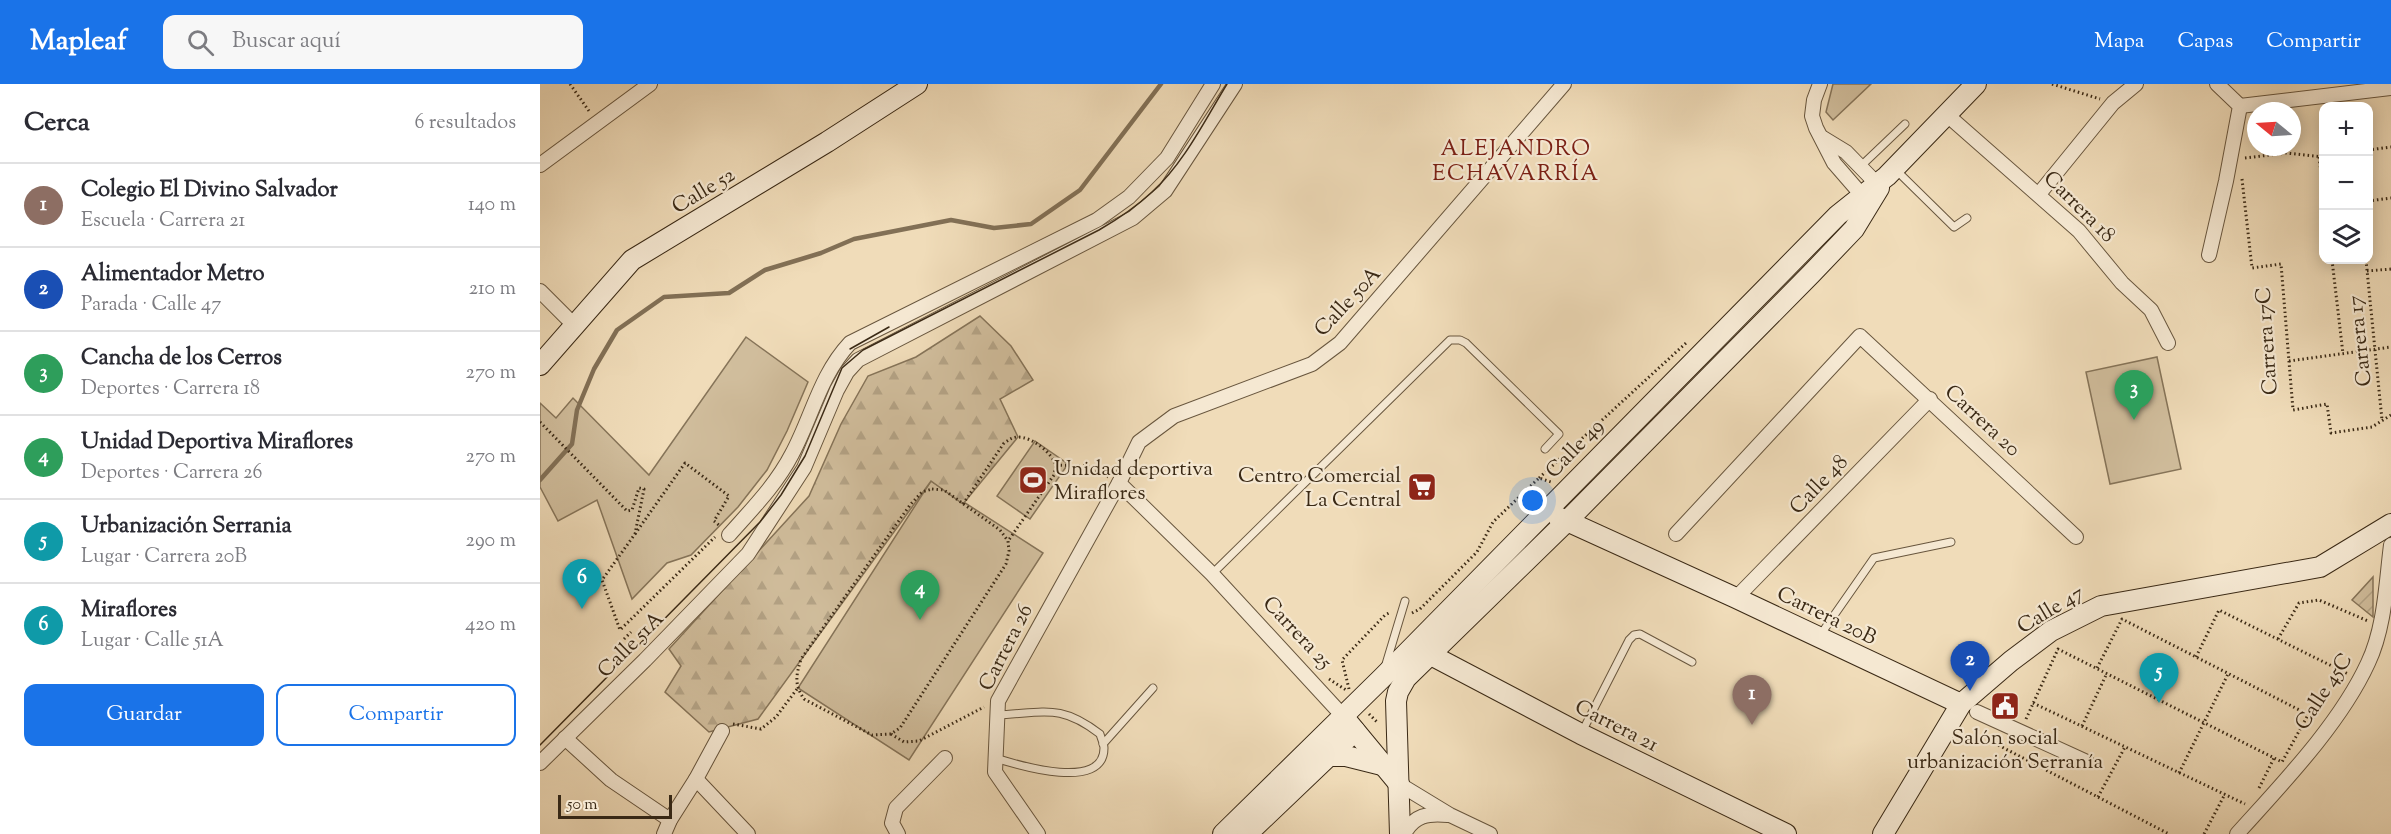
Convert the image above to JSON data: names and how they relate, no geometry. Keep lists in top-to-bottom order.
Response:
{
  "streets": {
    "main road": [
      "Calle 52",
      "Calle 49",
      "Calle 47",
      "Carrera 20B",
      "Carrera 25",
      "Carrera 21"
    ],
    "street": [
      "Carrera 18",
      "Calle 50A",
      "Carrera 20",
      "Calle 48",
      "Calle 51A",
      "Carrera 26",
      "Calle 45C"
    ],
    "path": ["Carrera 17C", "Carrera 17"]
  },
  "crossings": [
    ["Carrera 18", "Calle 49"],
    ["Calle 50A", "Carrera 25"],
    ["Calle 50A", "Carrera 26"],
    ["Carrera 17C", "Carrera 17"],
    ["Carrera 20", "Calle 48"],
    ["Calle 49", "Carrera 20B"],
    ["Calle 49", "Carrera 25"],
    ["Calle 49", "Carrera 21"],
    ["Calle 48", "Carrera 20B"],
    ["Calle 47", "Carrera 20B"],
    ["Carrera 25", "Carrera 26"]
  ],
  "districts": ["ALEJANDRO ECHAVARRÍA"],
  "places": {
    "sports": ["Unidad deportiva Miraflores"],
    "supermarket": ["Centro Comercial La Central"],
    "public building": ["Salón social urbanización Serranía"]
  },
  "scale_bar": "50 m",
  "north": "left",
  "page": {
    "header": "Mapleaf",
    "search": "Buscar aquí",
    "nav": ["Mapa", "Capas", "Compartir"],
    "heading": ["Cerca", "6 resultados"],
    "map_buttons": ["+", "−"],
    "list": [
      {
        "mark": "1",
        "name": "Colegio El Divino Salvador",
        "note": "Escuela · Carrera 21",
        "value": "140 m"
      },
      {
        "mark": "2",
        "name": "Alimentador Metro",
        "note": "Parada · Calle 47",
        "value": "210 m"
      },
      {
        "mark": "3",
        "name": "Cancha de los Cerros",
        "note": "Deportes · Carrera 18",
        "value": "270 m"
      },
      {
        "mark": "4",
        "name": "Unidad Deportiva Miraflores",
        "note": "Deportes · Carrera 26",
        "value": "270 m"
      },
      {
        "mark": "5",
        "name": "Urbanización Serrania",
        "note": "Lugar · Carrera 20B",
        "value": "290 m"
      },
      {
        "mark": "6",
        "name": "Miraflores",
        "note": "Lugar · Calle 51A",
        "value": "420 m"
      }
    ],
    "pins": [
      "3",
      "6",
      "4",
      "2",
      "5",
      "1"
    ],
    "buttons": ["Guardar", "Compartir"],
    "scale": "50 m"
  }
}
